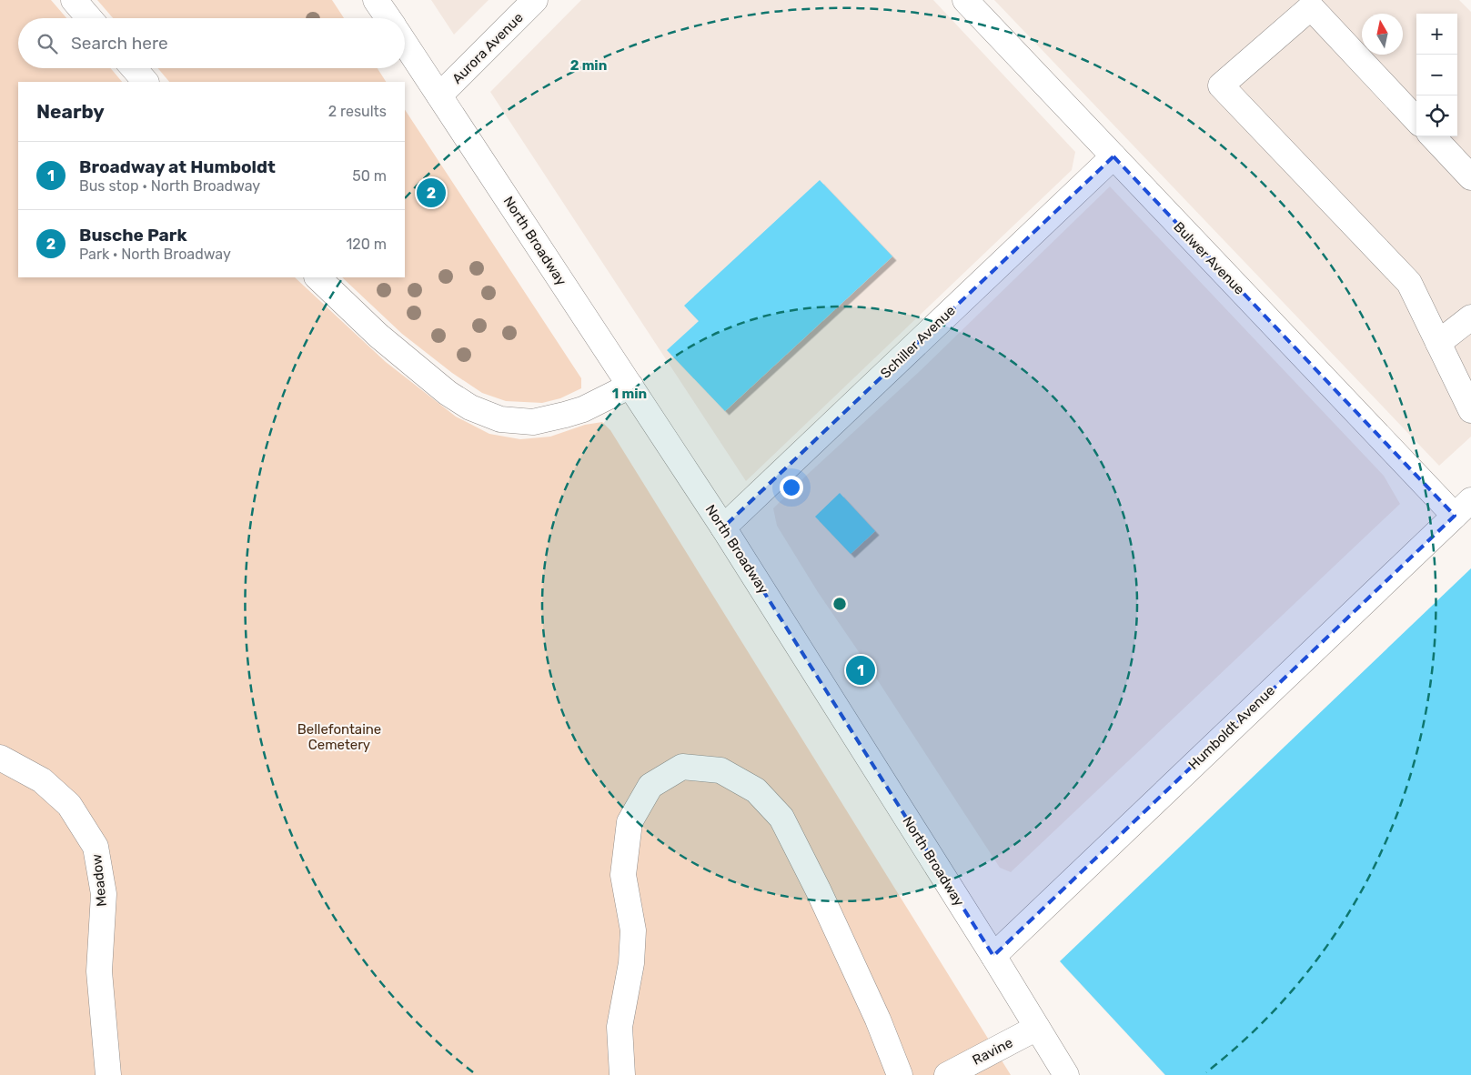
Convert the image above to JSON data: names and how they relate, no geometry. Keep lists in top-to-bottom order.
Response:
{
  "streets": {
    "street": [
      "Aurora Avenue",
      "North Broadway",
      "Bulwer Avenue",
      "Schiller Avenue",
      "Humboldt Avenue",
      "Meadow",
      "Ravine"
    ]
  },
  "crossings": [
    ["Aurora Avenue", "North Broadway"],
    ["North Broadway", "Schiller Avenue"],
    ["North Broadway", "Humboldt Avenue"],
    ["North Broadway", "Ravine"],
    ["Bulwer Avenue", "Schiller Avenue"],
    ["Bulwer Avenue", "Humboldt Avenue"]
  ],
  "parks": ["Bellefontaine Cemetery"],
  "north": "top",
  "page": {
    "map_buttons": ["+", "−"],
    "search": "Search here",
    "heading": ["Nearby", "2 results"],
    "list": [
      {
        "mark": "1",
        "name": "Broadway at Humboldt",
        "note": "Bus stop · North Broadway",
        "value": "50 m"
      },
      {
        "mark": "2",
        "name": "Busche Park",
        "note": "Park · North Broadway",
        "value": "120 m"
      }
    ],
    "pins": ["2", "1"]
  },
  "rings": ["2 min", "1 min"]
}
